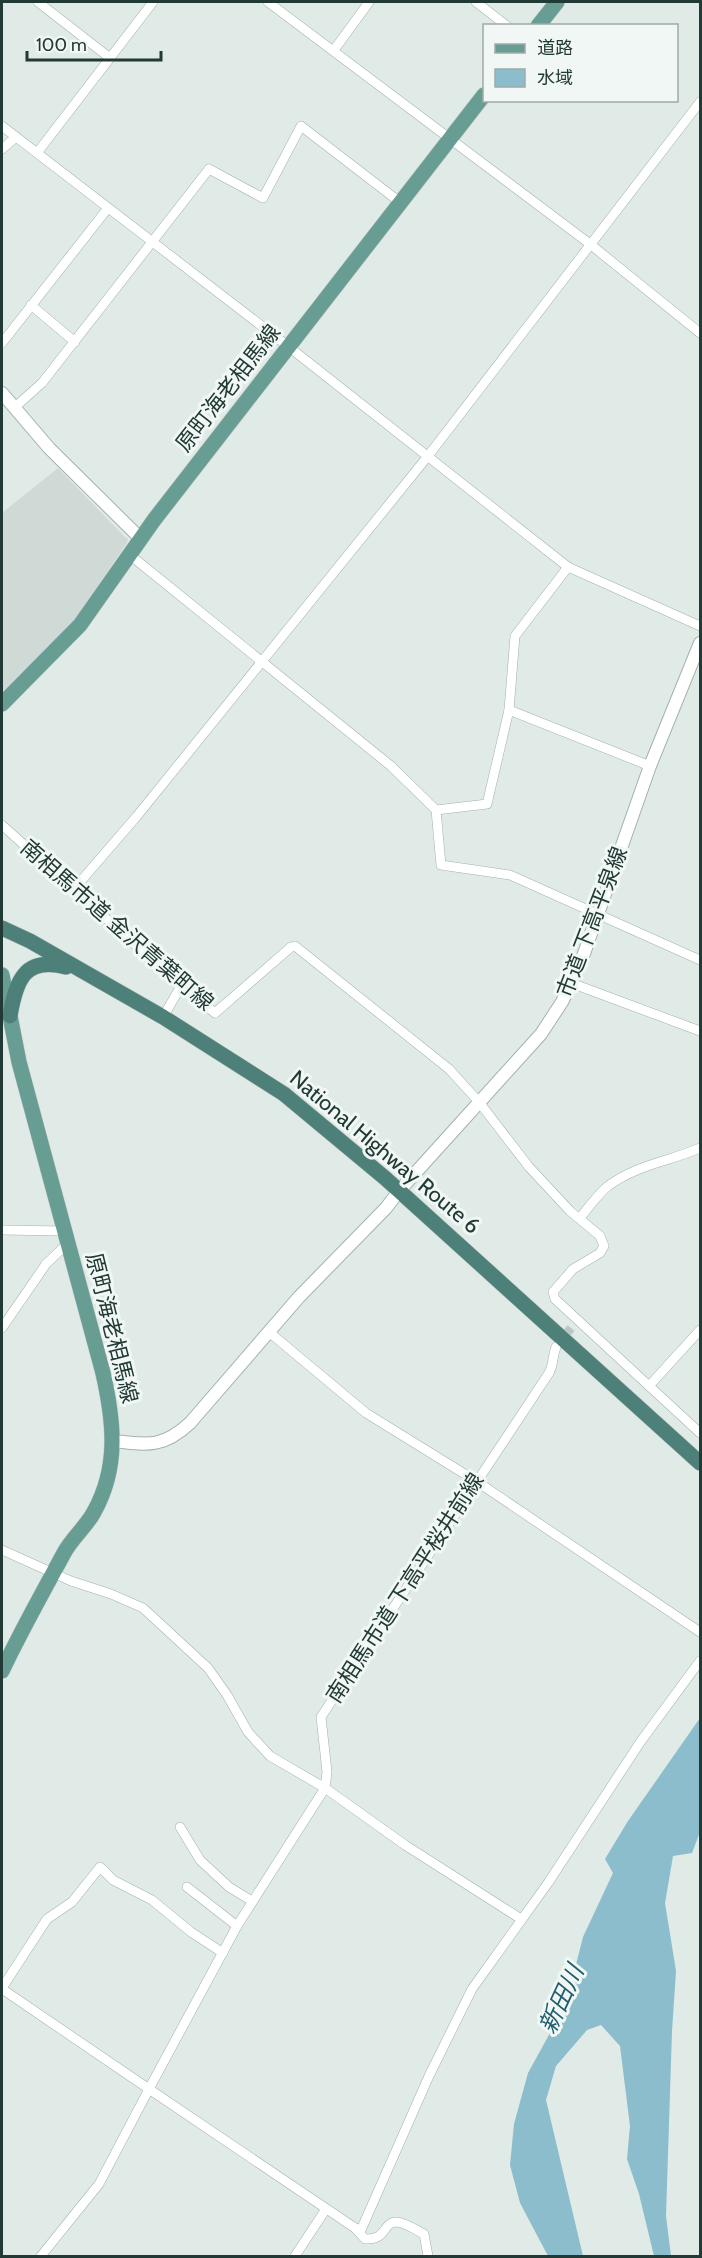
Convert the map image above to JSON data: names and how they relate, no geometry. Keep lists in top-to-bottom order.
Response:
{
  "streets": {
    "highway": ["National Highway Route 6"],
    "main road": ["原町海老相馬線"],
    "street": ["市道 下高平泉線", "南相馬市道 金沢青葉町線", "南相馬市道 下高平桜井前線"]
  },
  "crossings": [
    ["原町海老相馬線", "市道 下高平泉線"],
    ["市道 下高平泉線", "南相馬市道 金沢青葉町線"],
    ["市道 下高平泉線", "National Highway Route 6"]
  ],
  "water": ["新田川"],
  "legend": ["道路", "水域"],
  "scale_bar": "100 m"
}
